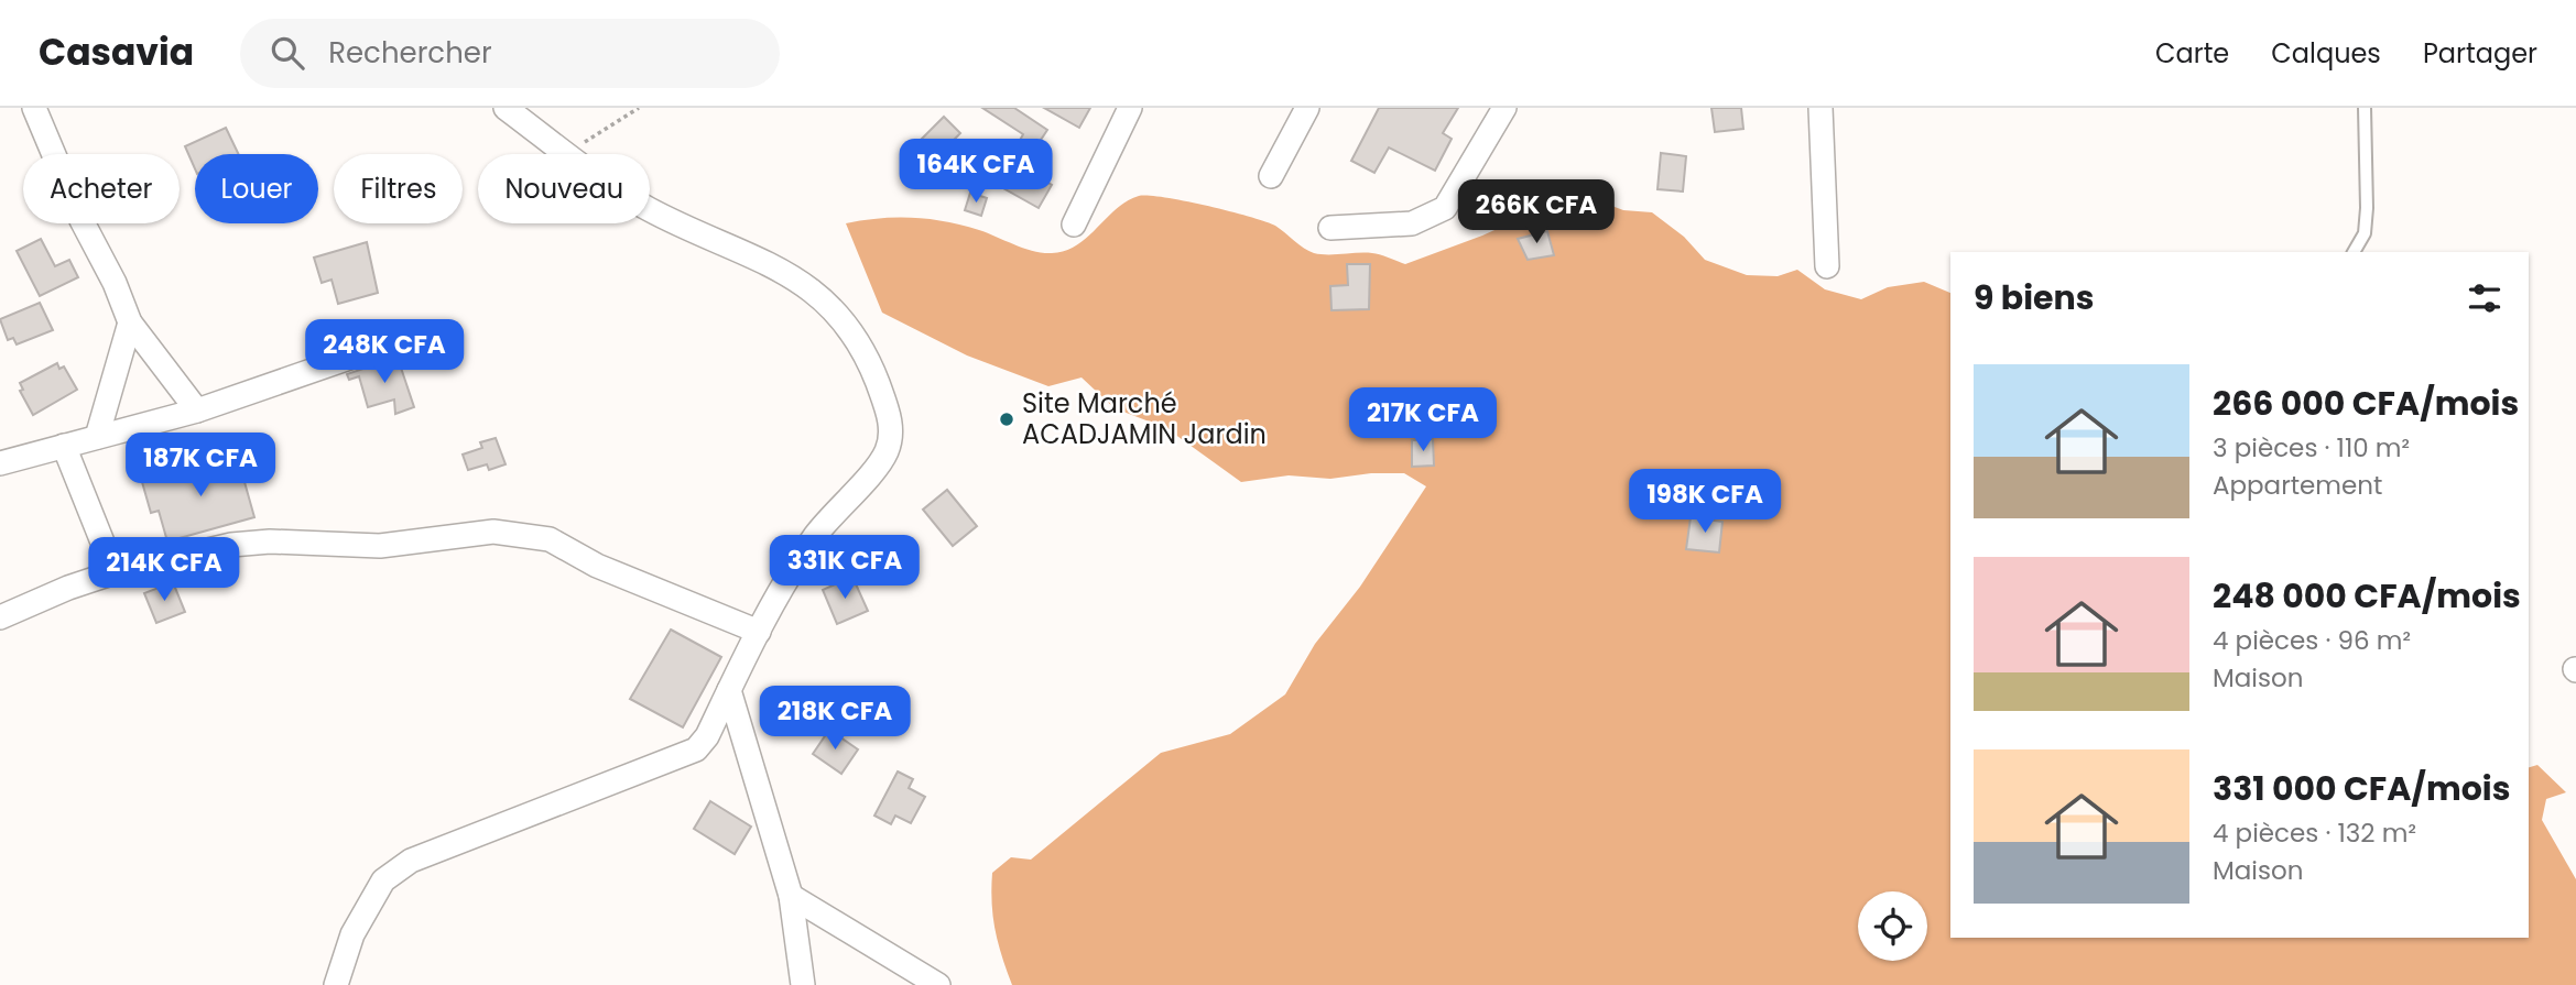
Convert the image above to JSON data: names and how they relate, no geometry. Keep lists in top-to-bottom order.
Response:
{
  "places": ["Site Marché ACADJAMIN Jardin"],
  "page": {
    "header": "Casavia",
    "search": "Rechercher",
    "nav": ["Carte", "Calques", "Partager"],
    "price": [
      "164K CFA",
      "266K CFA",
      "248K CFA",
      "217K CFA",
      "187K CFA",
      "198K CFA",
      "331K CFA",
      "214K CFA",
      "218K CFA"
    ],
    "chip": [
      "Acheter",
      "Louer",
      "Filtres",
      "Nouveau"
    ],
    "heading": "9 biens",
    "list": [
      {
        "name": "266 000 CFA/mois",
        "note": "3 pièces · 110 m² · Appartement"
      },
      {
        "name": "248 000 CFA/mois",
        "note": "4 pièces · 96 m² · Maison"
      },
      {
        "name": "331 000 CFA/mois",
        "note": "4 pièces · 132 m² · Maison"
      }
    ]
  }
}
